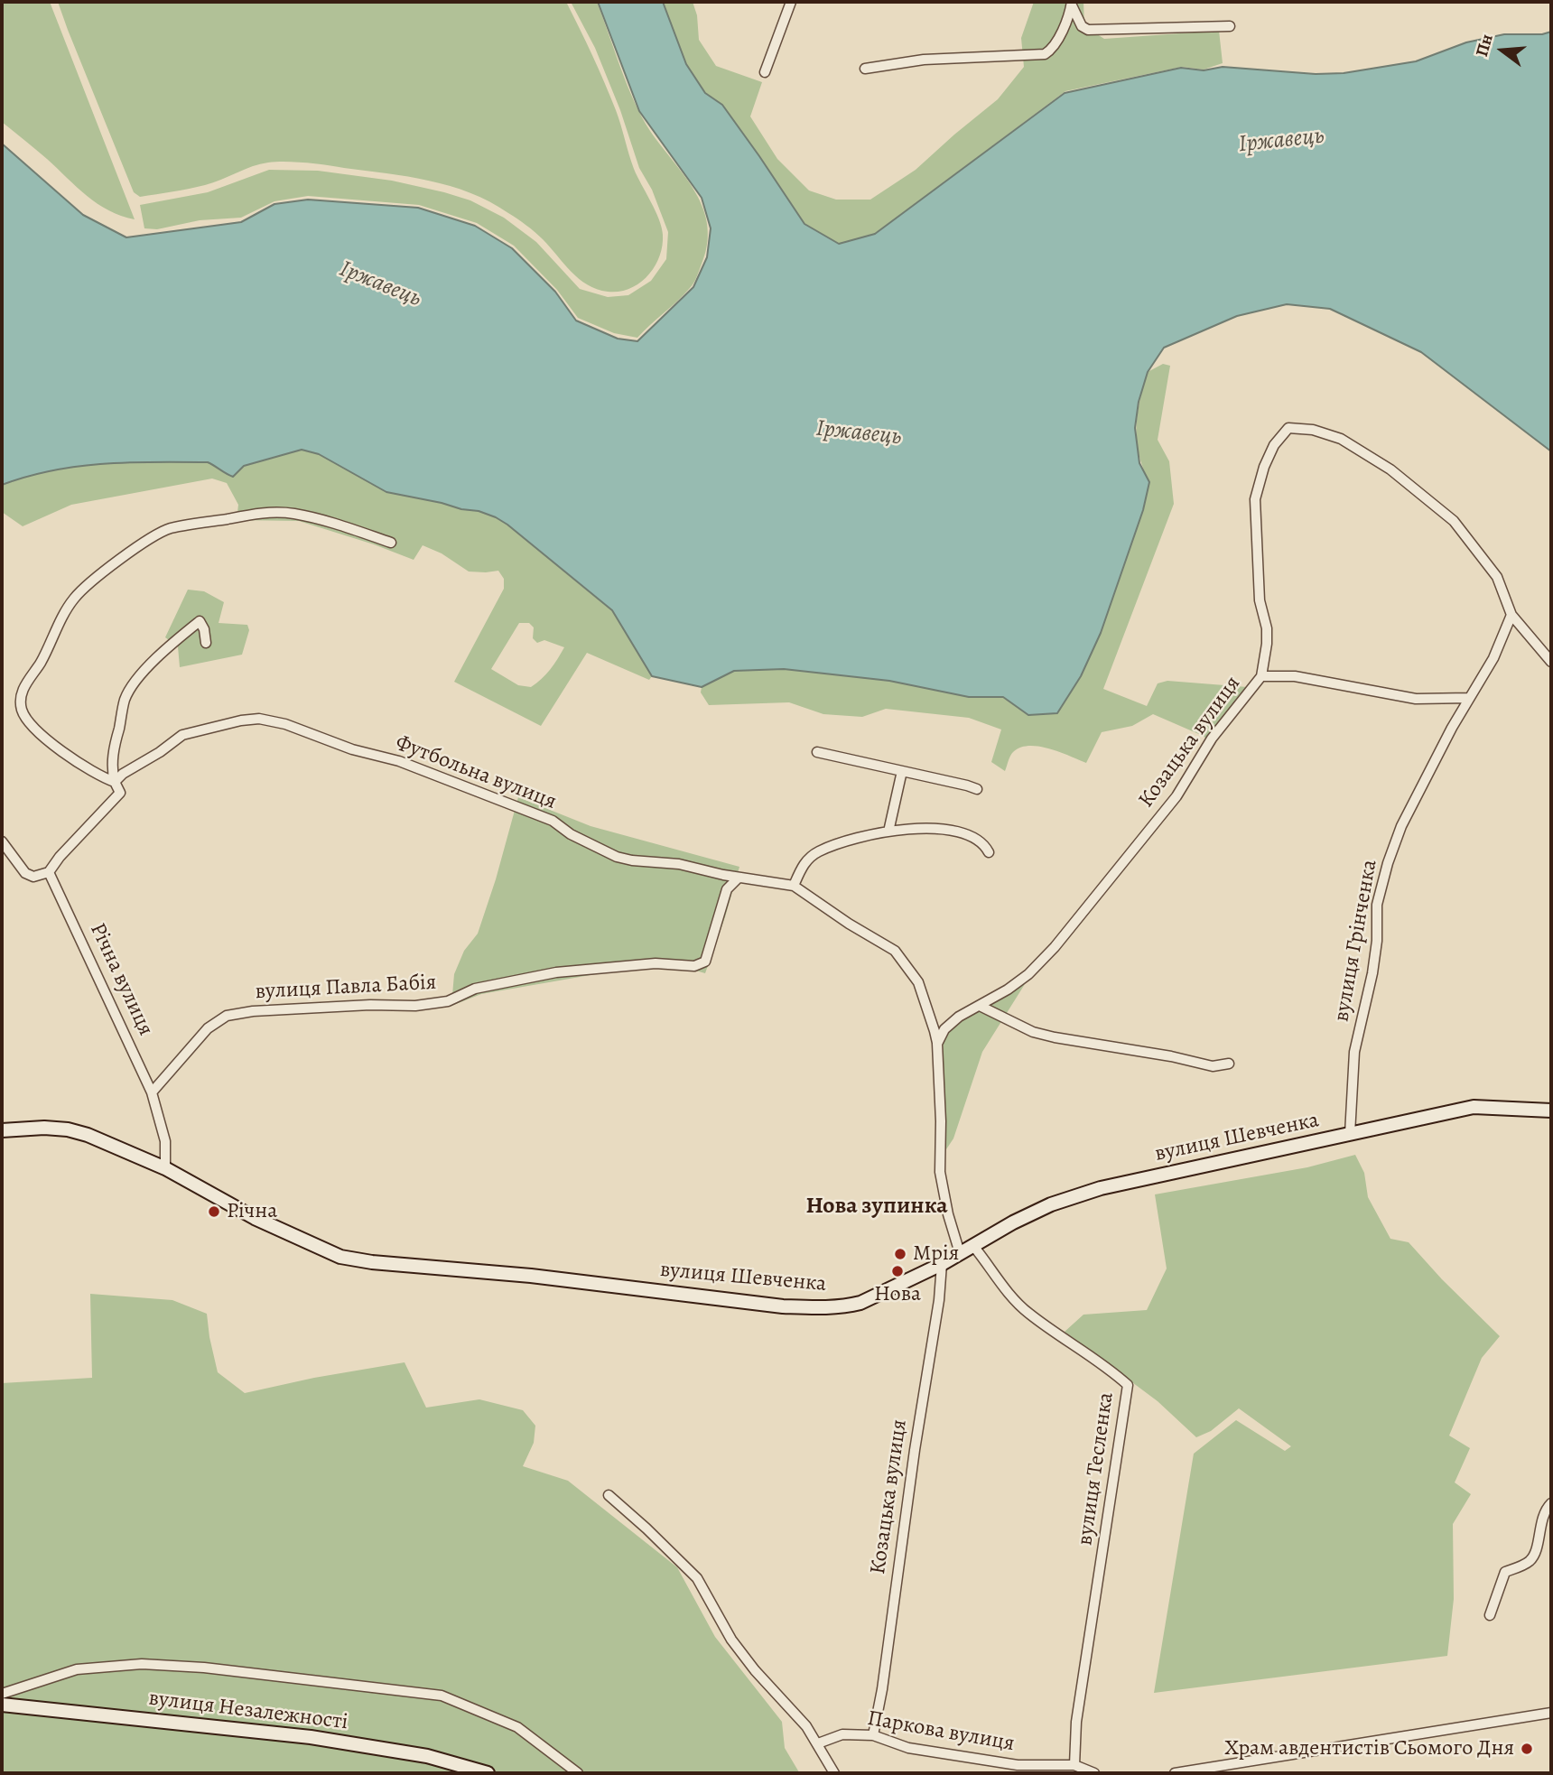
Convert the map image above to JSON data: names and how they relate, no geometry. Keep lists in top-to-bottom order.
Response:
{
  "streets": {
    "street": [
      "Козацька вулиця",
      "Футбольна вулиця",
      "вулиця Грінченка",
      "Річна вулиця",
      "вулиця Павла Бабія",
      "вулиця Шевченка",
      "вулиця Тесленка",
      "вулиця Незалежності",
      "Паркова вулиця"
    ]
  },
  "crossings": [
    ["Козацька вулиця", "вулиця Грінченка"],
    ["Козацька вулиця", "вулиця Шевченка"],
    ["Козацька вулиця", "Паркова вулиця"],
    ["Футбольна вулиця", "вулиця Павла Бабія"],
    ["вулиця Грінченка", "вулиця Шевченка"],
    ["Річна вулиця", "вулиця Павла Бабія"],
    ["Річна вулиця", "вулиця Шевченка"],
    ["вулиця Шевченка", "вулиця Тесленка"],
    ["вулиця Тесленка", "Паркова вулиця"]
  ],
  "districts": ["Нова зупинка"],
  "water": ["Іржавець"],
  "places": [
    "Річна",
    "Мрія",
    "Нова",
    "Храм авдентистів Сьомого Дня"
  ],
  "north": "left"
}
